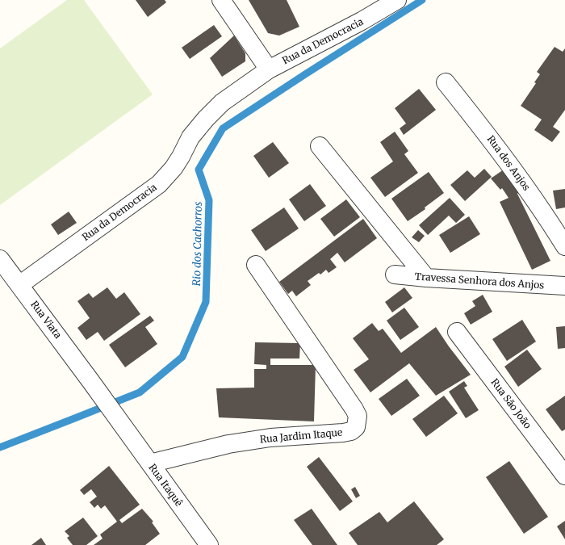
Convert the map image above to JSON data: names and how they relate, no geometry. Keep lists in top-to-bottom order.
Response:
{
  "streets": {
    "street": [
      "Rua da Democracia",
      "Rua dos Anjos",
      "Travessa Senhora dos Anjos",
      "Rua Viata",
      "Rua São João",
      "Rua Jardim Itaque",
      "Rua Itaquê"
    ]
  },
  "crossings": [
    ["Rua da Democracia", "Rua Viata"],
    ["Rua Viata", "Rua Itaquê"],
    ["Rua Jardim Itaque", "Rua Itaquê"]
  ],
  "water": ["Rio dos Cachorros"]
}
